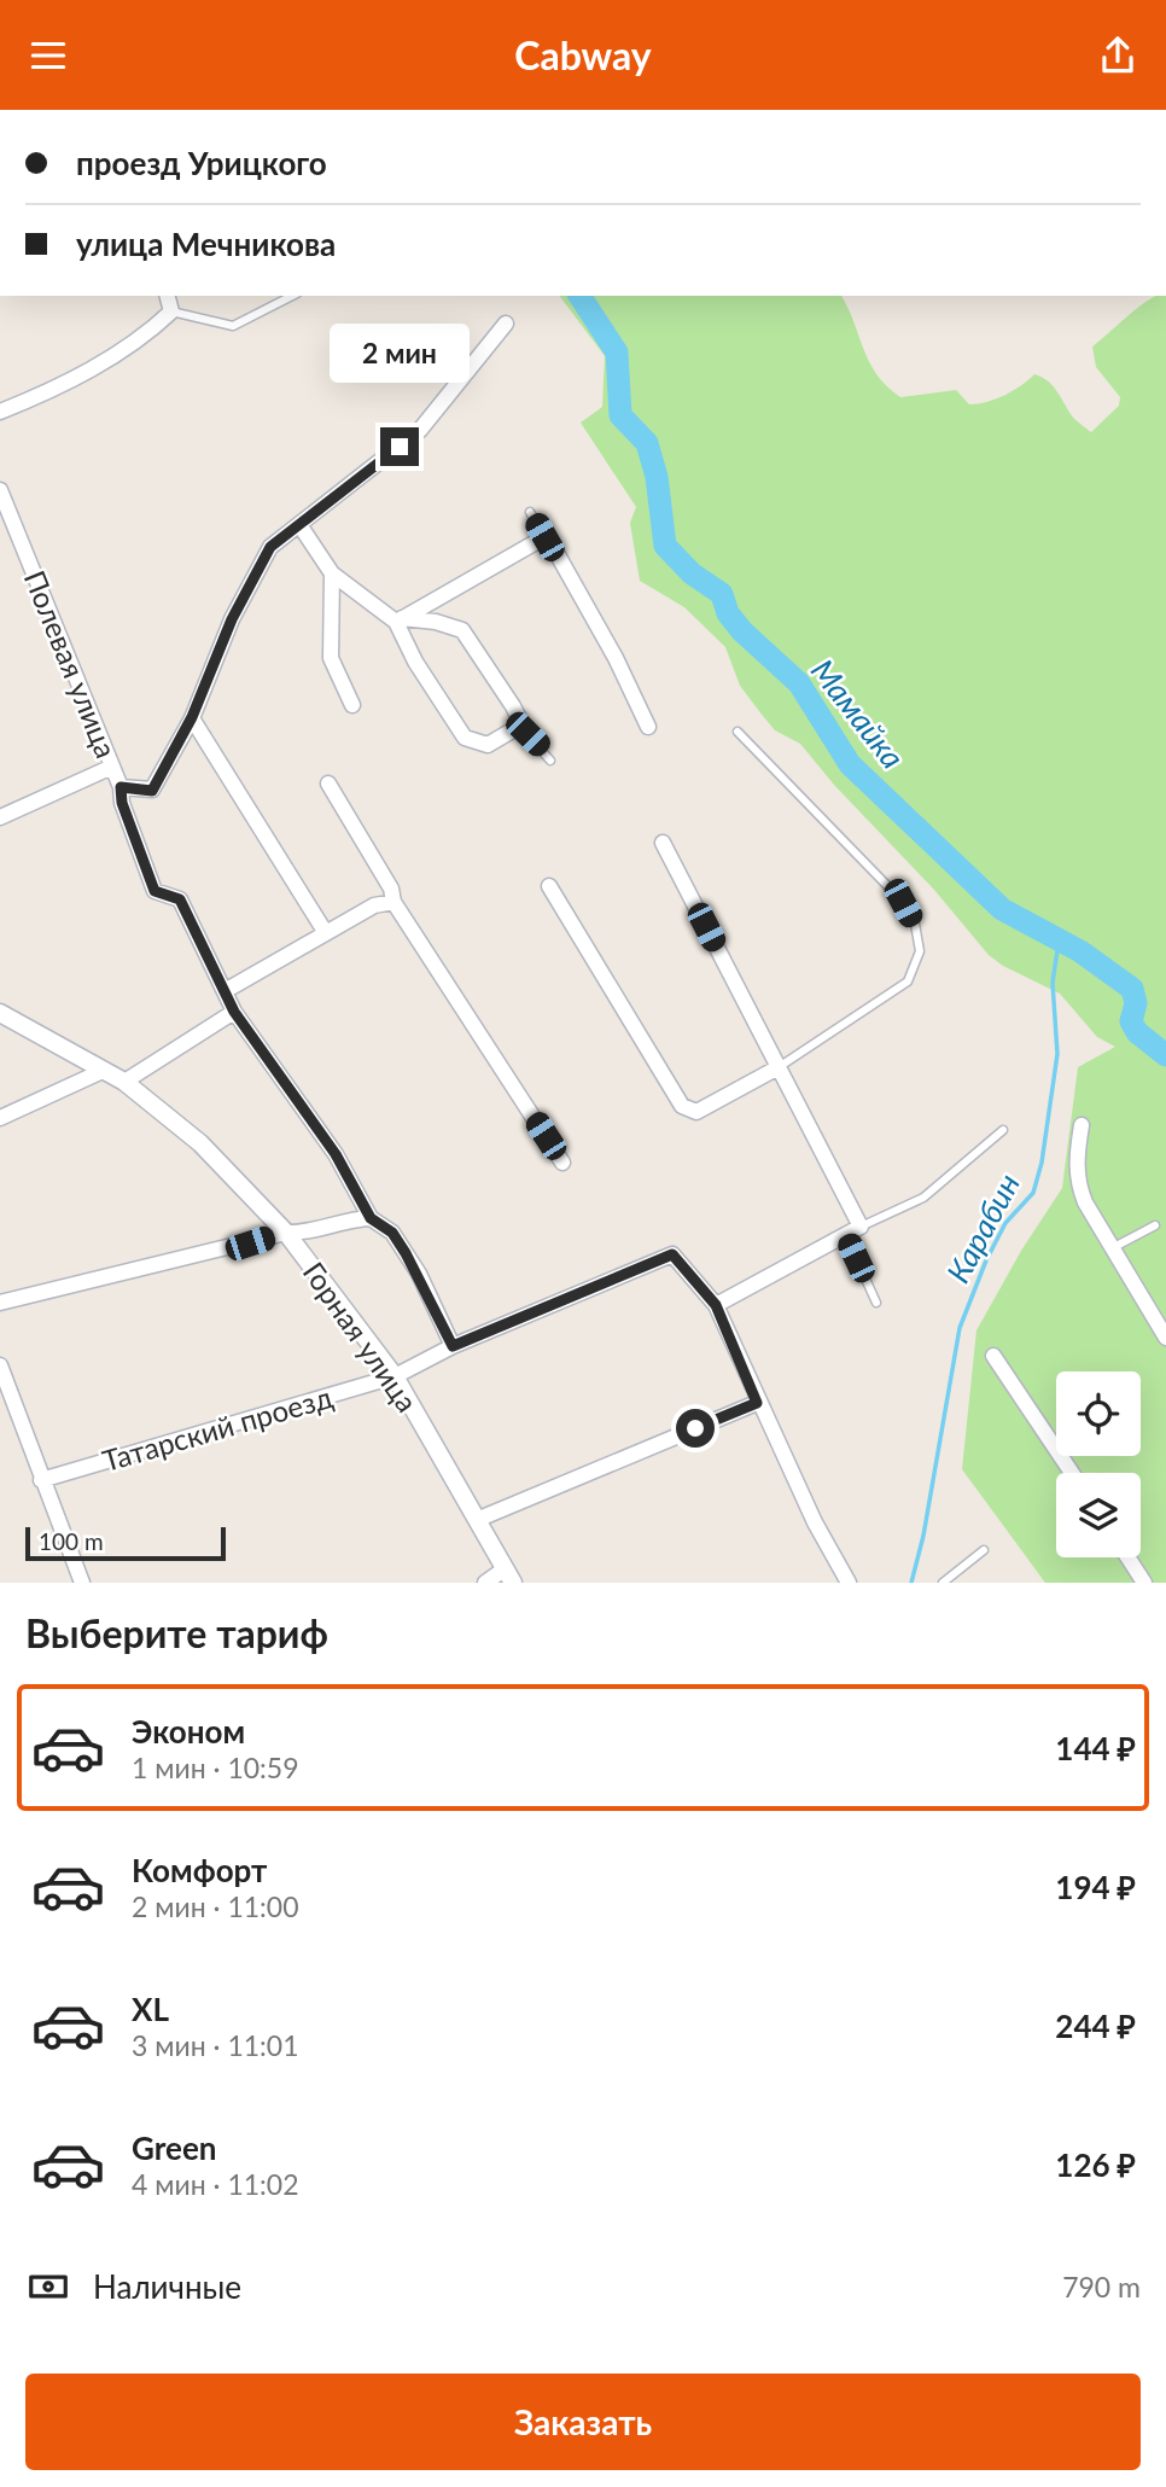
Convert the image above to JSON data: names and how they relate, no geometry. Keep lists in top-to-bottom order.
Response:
{
  "streets": {
    "street": ["Полевая улица", "Горная улица", "Татарский проезд"]
  },
  "crossings": [
    ["Полевая улица", "Татарский проезд"],
    ["Горная улица", "Татарский проезд"]
  ],
  "water": ["Мамайка", "Карабин"],
  "scale_bar": "100 m",
  "page": {
    "header": "Cabway",
    "banner": ["проезд Урицкого", "улица Мечникова"],
    "bubble": "2 мин",
    "scale": "100 m",
    "heading": "Выберите тариф",
    "list": [
      {
        "name": "Эконом",
        "note": "1 мин · 10:59",
        "value": "144 ₽"
      },
      {
        "name": "Комфорт",
        "note": "2 мин · 11:00",
        "value": "194 ₽"
      },
      {
        "name": "XL",
        "note": "3 мин · 11:01",
        "value": "244 ₽"
      },
      {
        "name": "Green",
        "note": "4 мин · 11:02",
        "value": "126 ₽"
      }
    ],
    "pay": ["Наличные", "790 m"],
    "buttons": "Заказать"
  }
}
